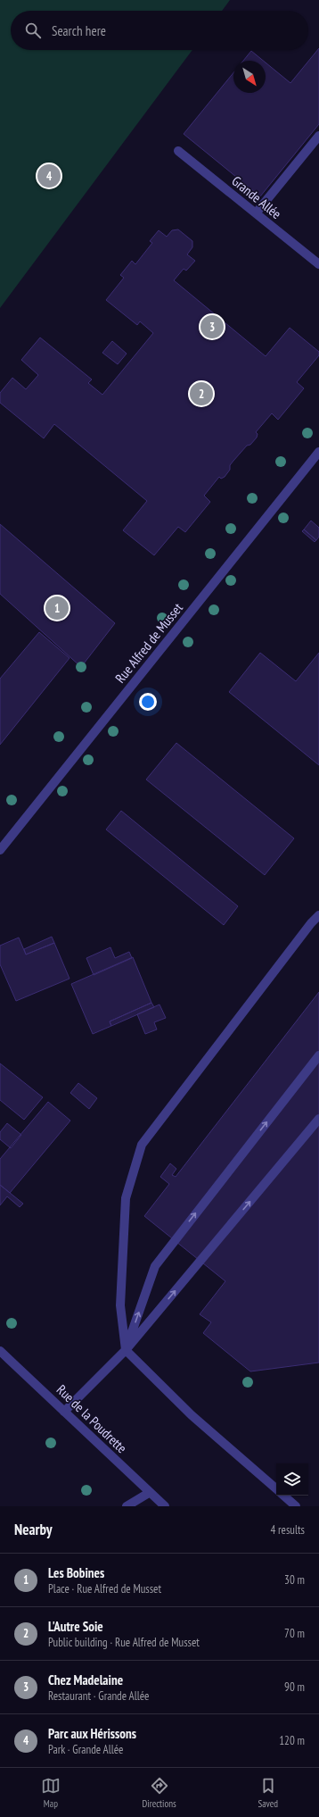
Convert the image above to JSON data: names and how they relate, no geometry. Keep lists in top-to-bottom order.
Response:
{
  "streets": {
    "street": ["Grande Allée", "Rue Alfred de Musset", "Rue de la Poudrette"]
  },
  "north": "bottom right",
  "page": {
    "search": "Search here",
    "pins": [
      "4",
      "3",
      "2",
      "1"
    ],
    "heading": ["Nearby", "4 results"],
    "list": [
      {
        "mark": "1",
        "name": "Les Bobines",
        "note": "Place · Rue Alfred de Musset",
        "value": "30 m"
      },
      {
        "mark": "2",
        "name": "L'Autre Soie",
        "note": "Public building · Rue Alfred de Musset",
        "value": "70 m"
      },
      {
        "mark": "3",
        "name": "Chez Madelaine",
        "note": "Restaurant · Grande Allée",
        "value": "90 m"
      },
      {
        "mark": "4",
        "name": "Parc aux Hérissons",
        "note": "Park · Grande Allée",
        "value": "120 m"
      }
    ],
    "nav": ["Map", "Directions", "Saved"]
  }
}
